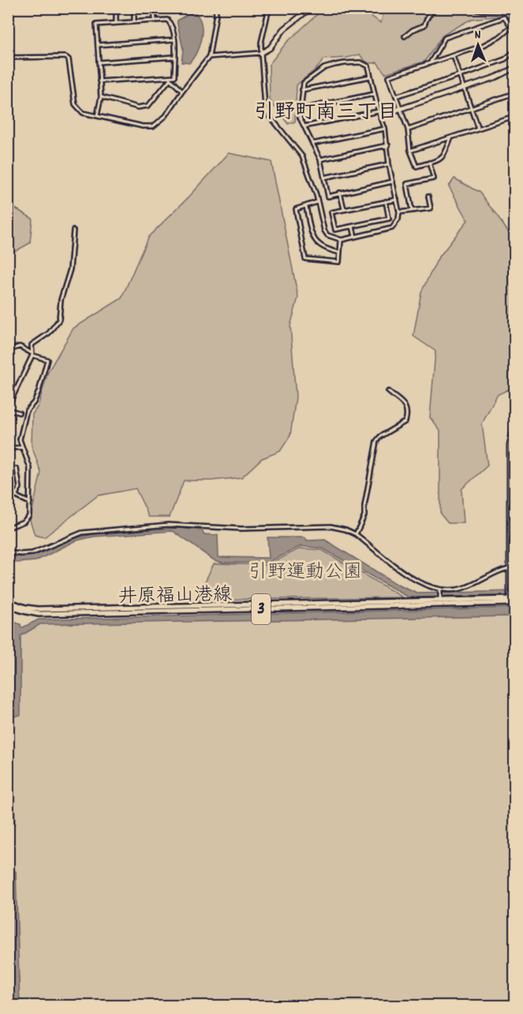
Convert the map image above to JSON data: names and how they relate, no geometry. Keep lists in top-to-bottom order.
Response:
{
  "streets": {
    "main road": ["井原福山港線", "3"]
  },
  "districts": ["引野町南三丁目"],
  "parks": ["引野運動公園"],
  "north": "top"
}
